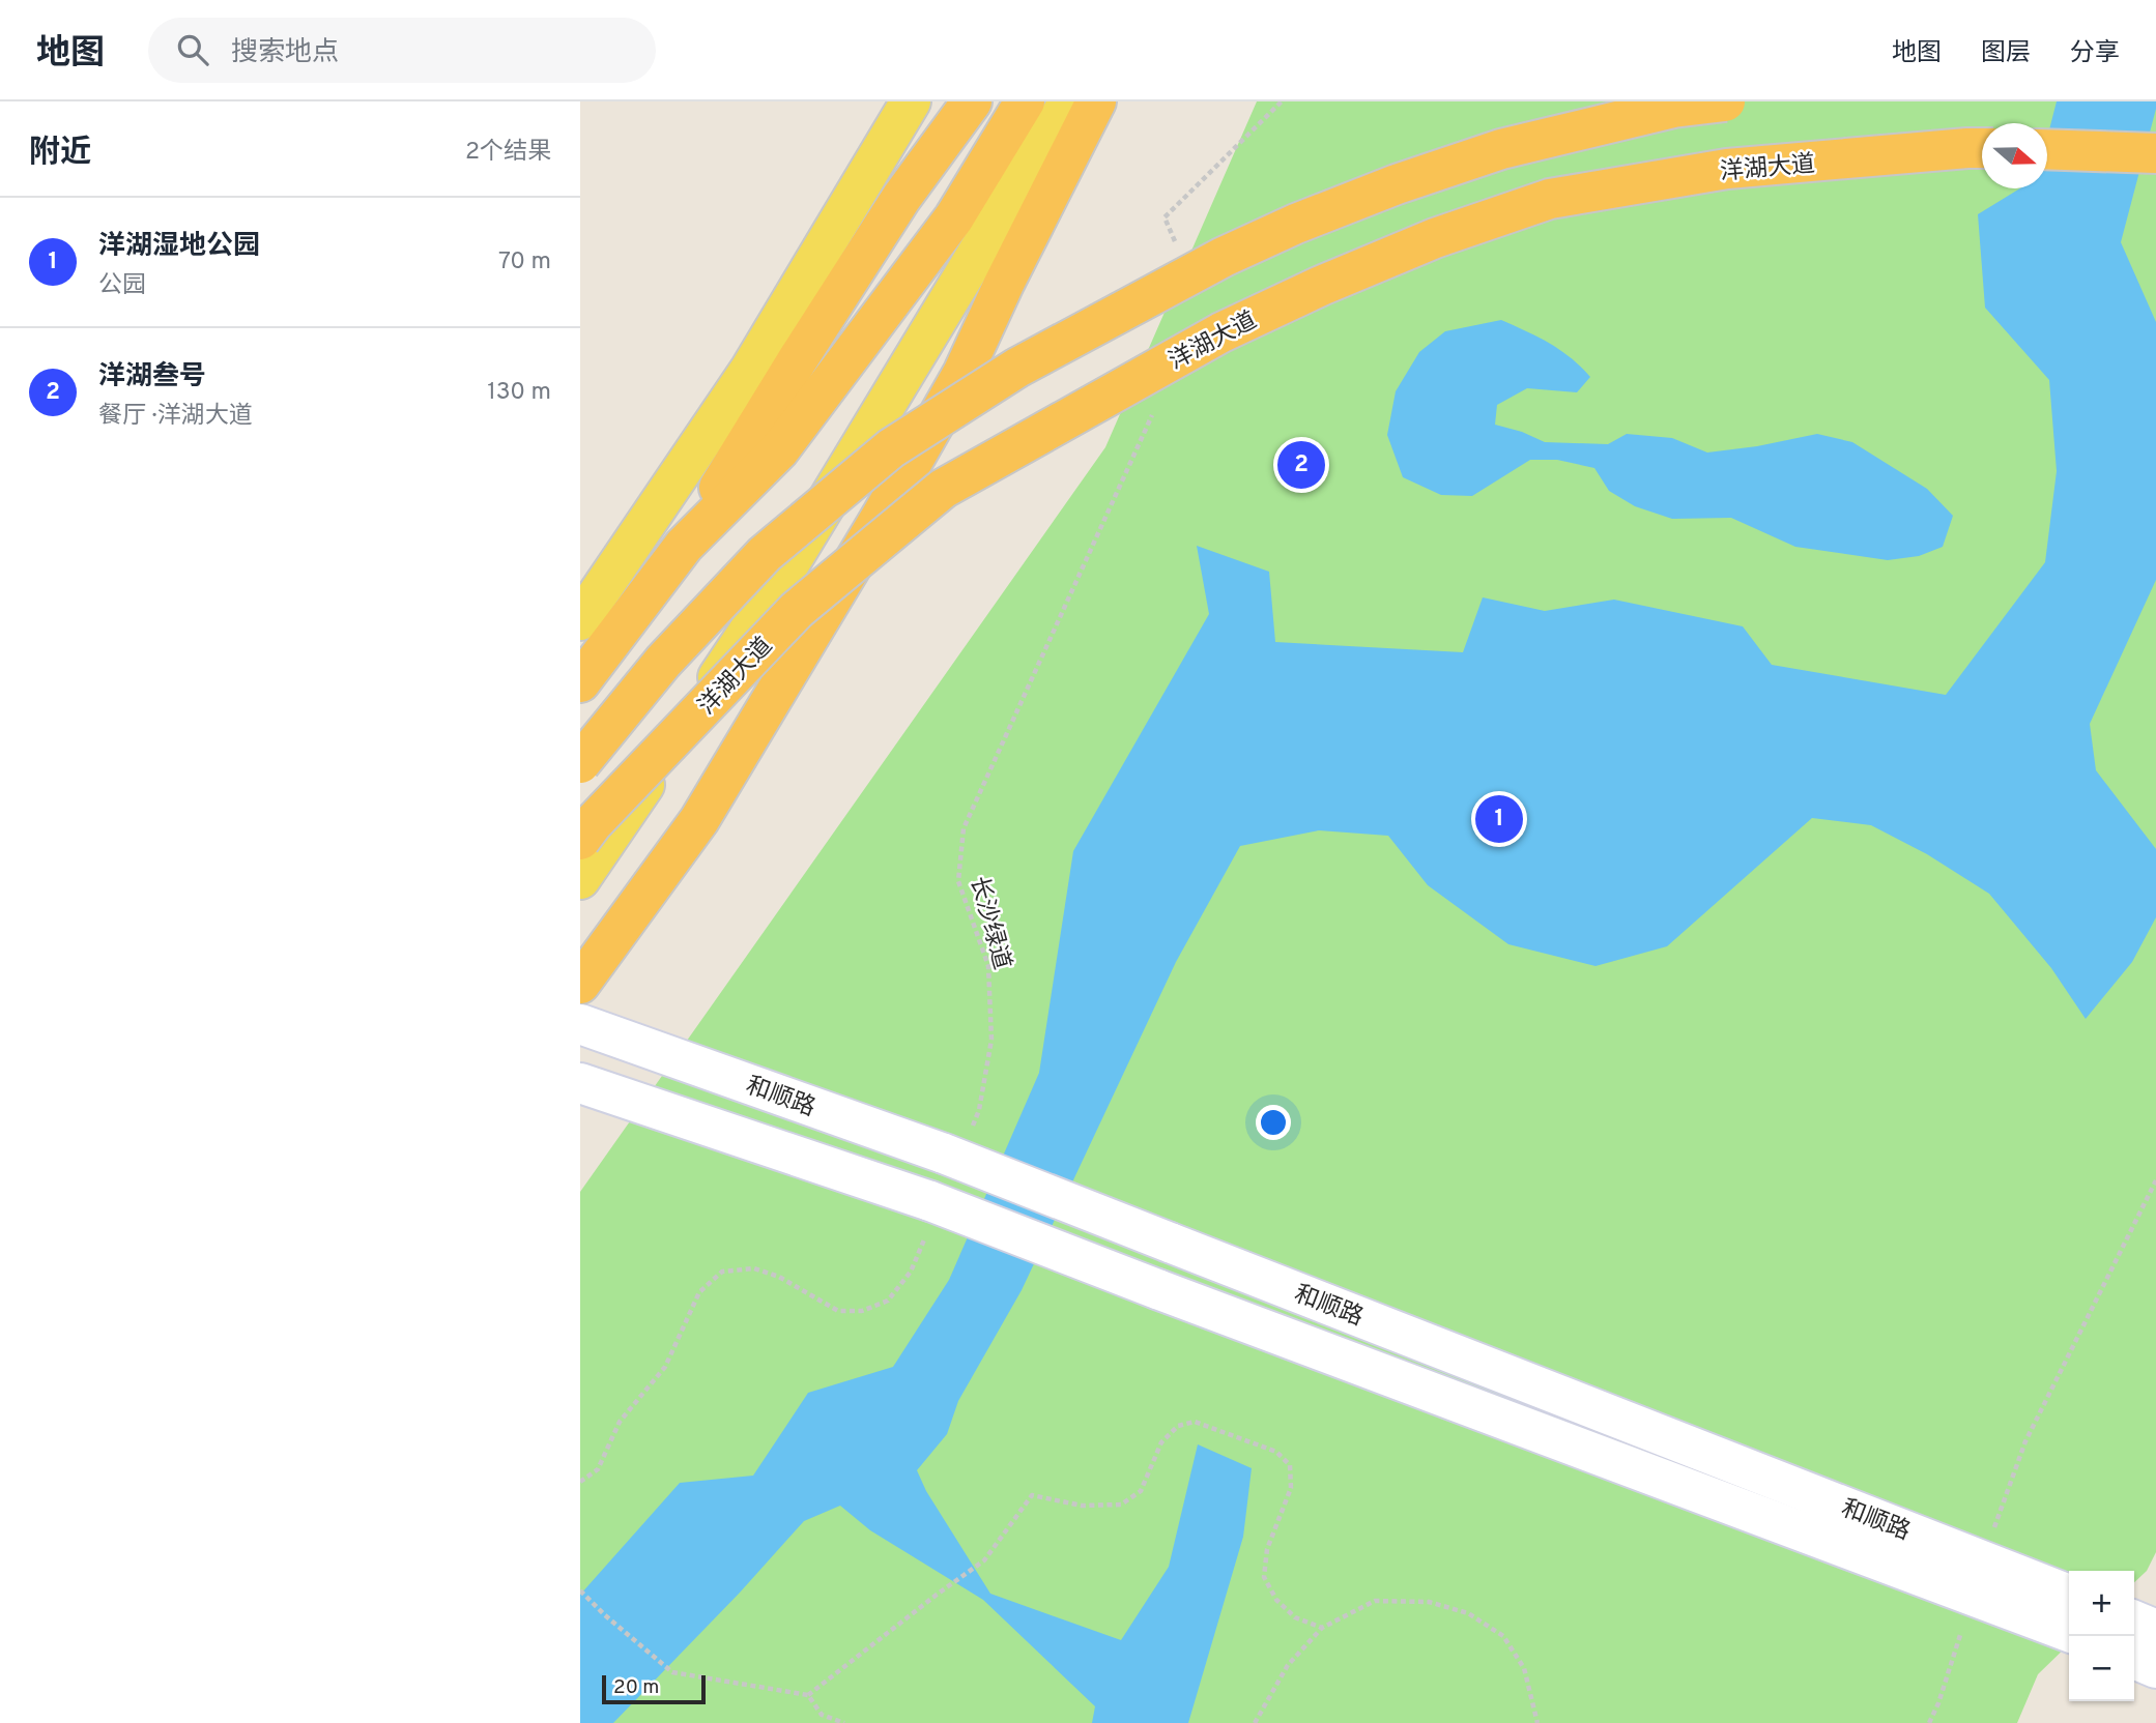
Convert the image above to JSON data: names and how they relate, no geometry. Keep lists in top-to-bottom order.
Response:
{
  "streets": {
    "highway": ["洋湖大道"],
    "main road": ["和顺路"],
    "path": ["长沙绿道"]
  },
  "crossings": [
    ["长沙绿道", "和顺路"]
  ],
  "scale_bar": "20 m",
  "north": "right",
  "page": {
    "header": "地图",
    "search": "搜索地点",
    "nav": ["地图", "图层", "分享"],
    "heading": ["附近", "2个结果"],
    "list": [
      {
        "mark": "1",
        "name": "洋湖湿地公园",
        "note": "公园",
        "value": "70 m"
      },
      {
        "mark": "2",
        "name": "洋湖叁号",
        "note": "餐厅 · 洋湖大道",
        "value": "130 m"
      }
    ],
    "pins": ["2", "1"],
    "map_buttons": ["+", "−"],
    "scale": "20 m"
  }
}
